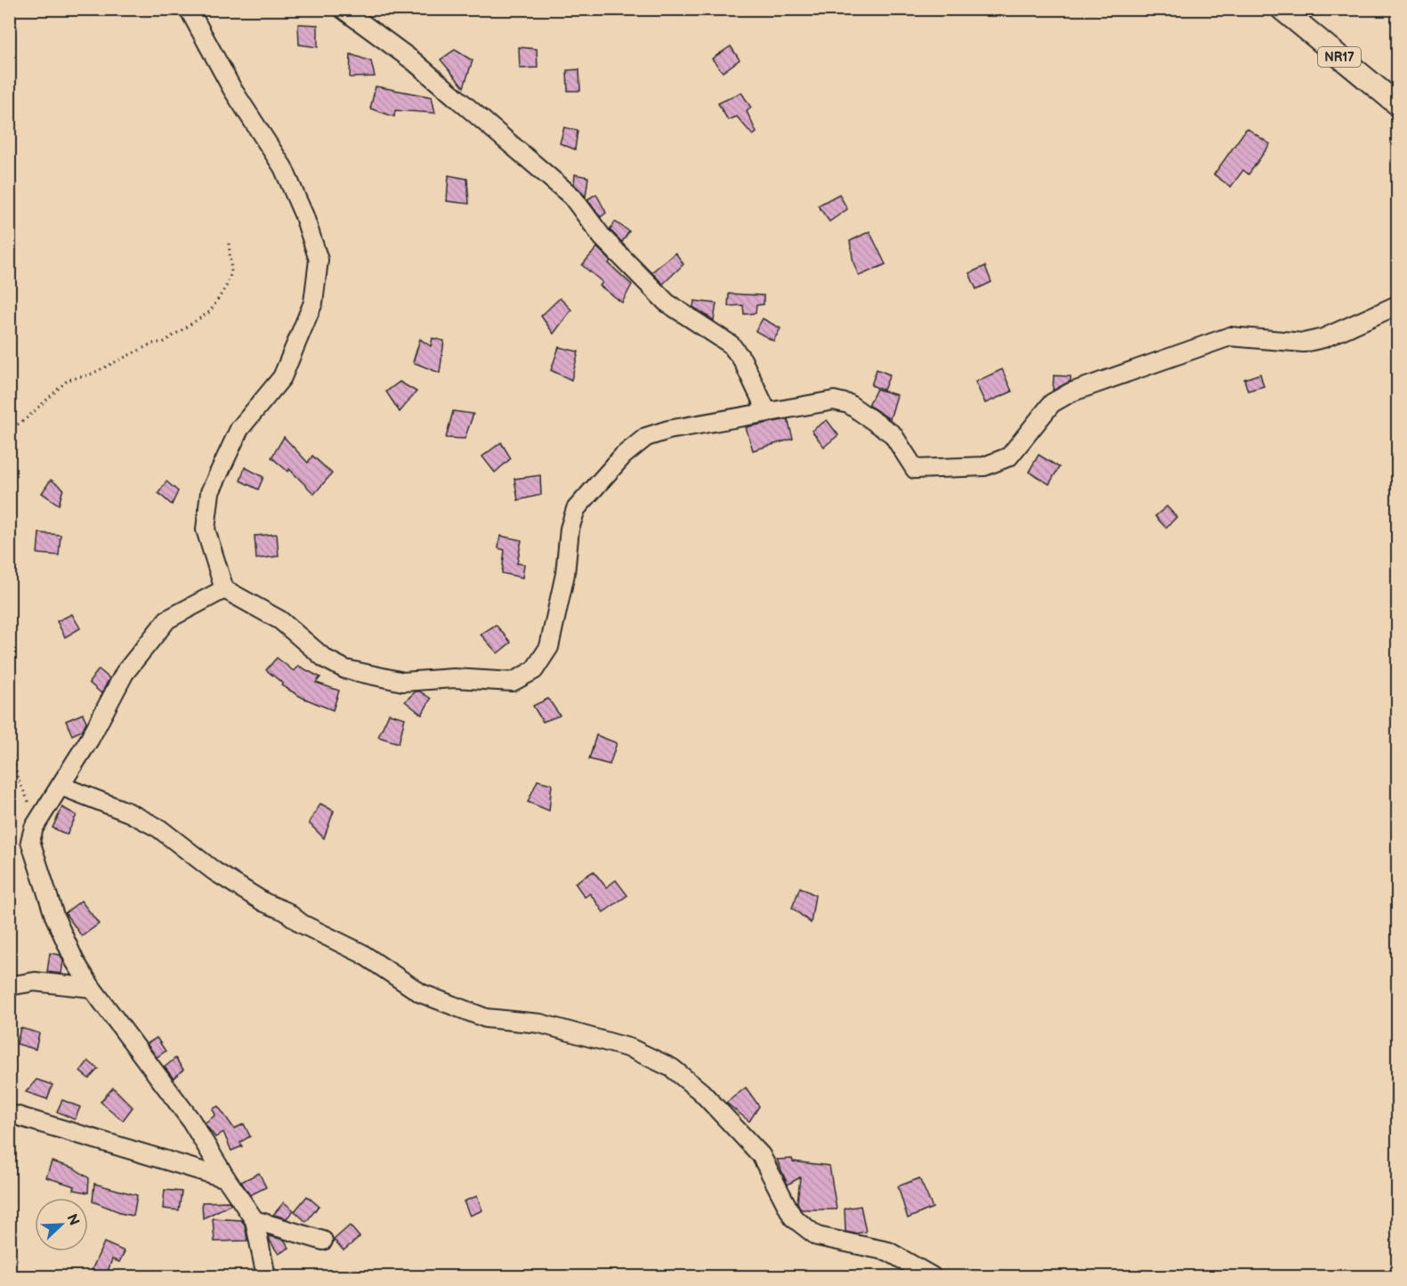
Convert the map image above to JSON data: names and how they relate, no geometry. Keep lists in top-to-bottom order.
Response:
{
  "streets": {
    "main road": ["NR17"]
  },
  "north": "top right"
}
